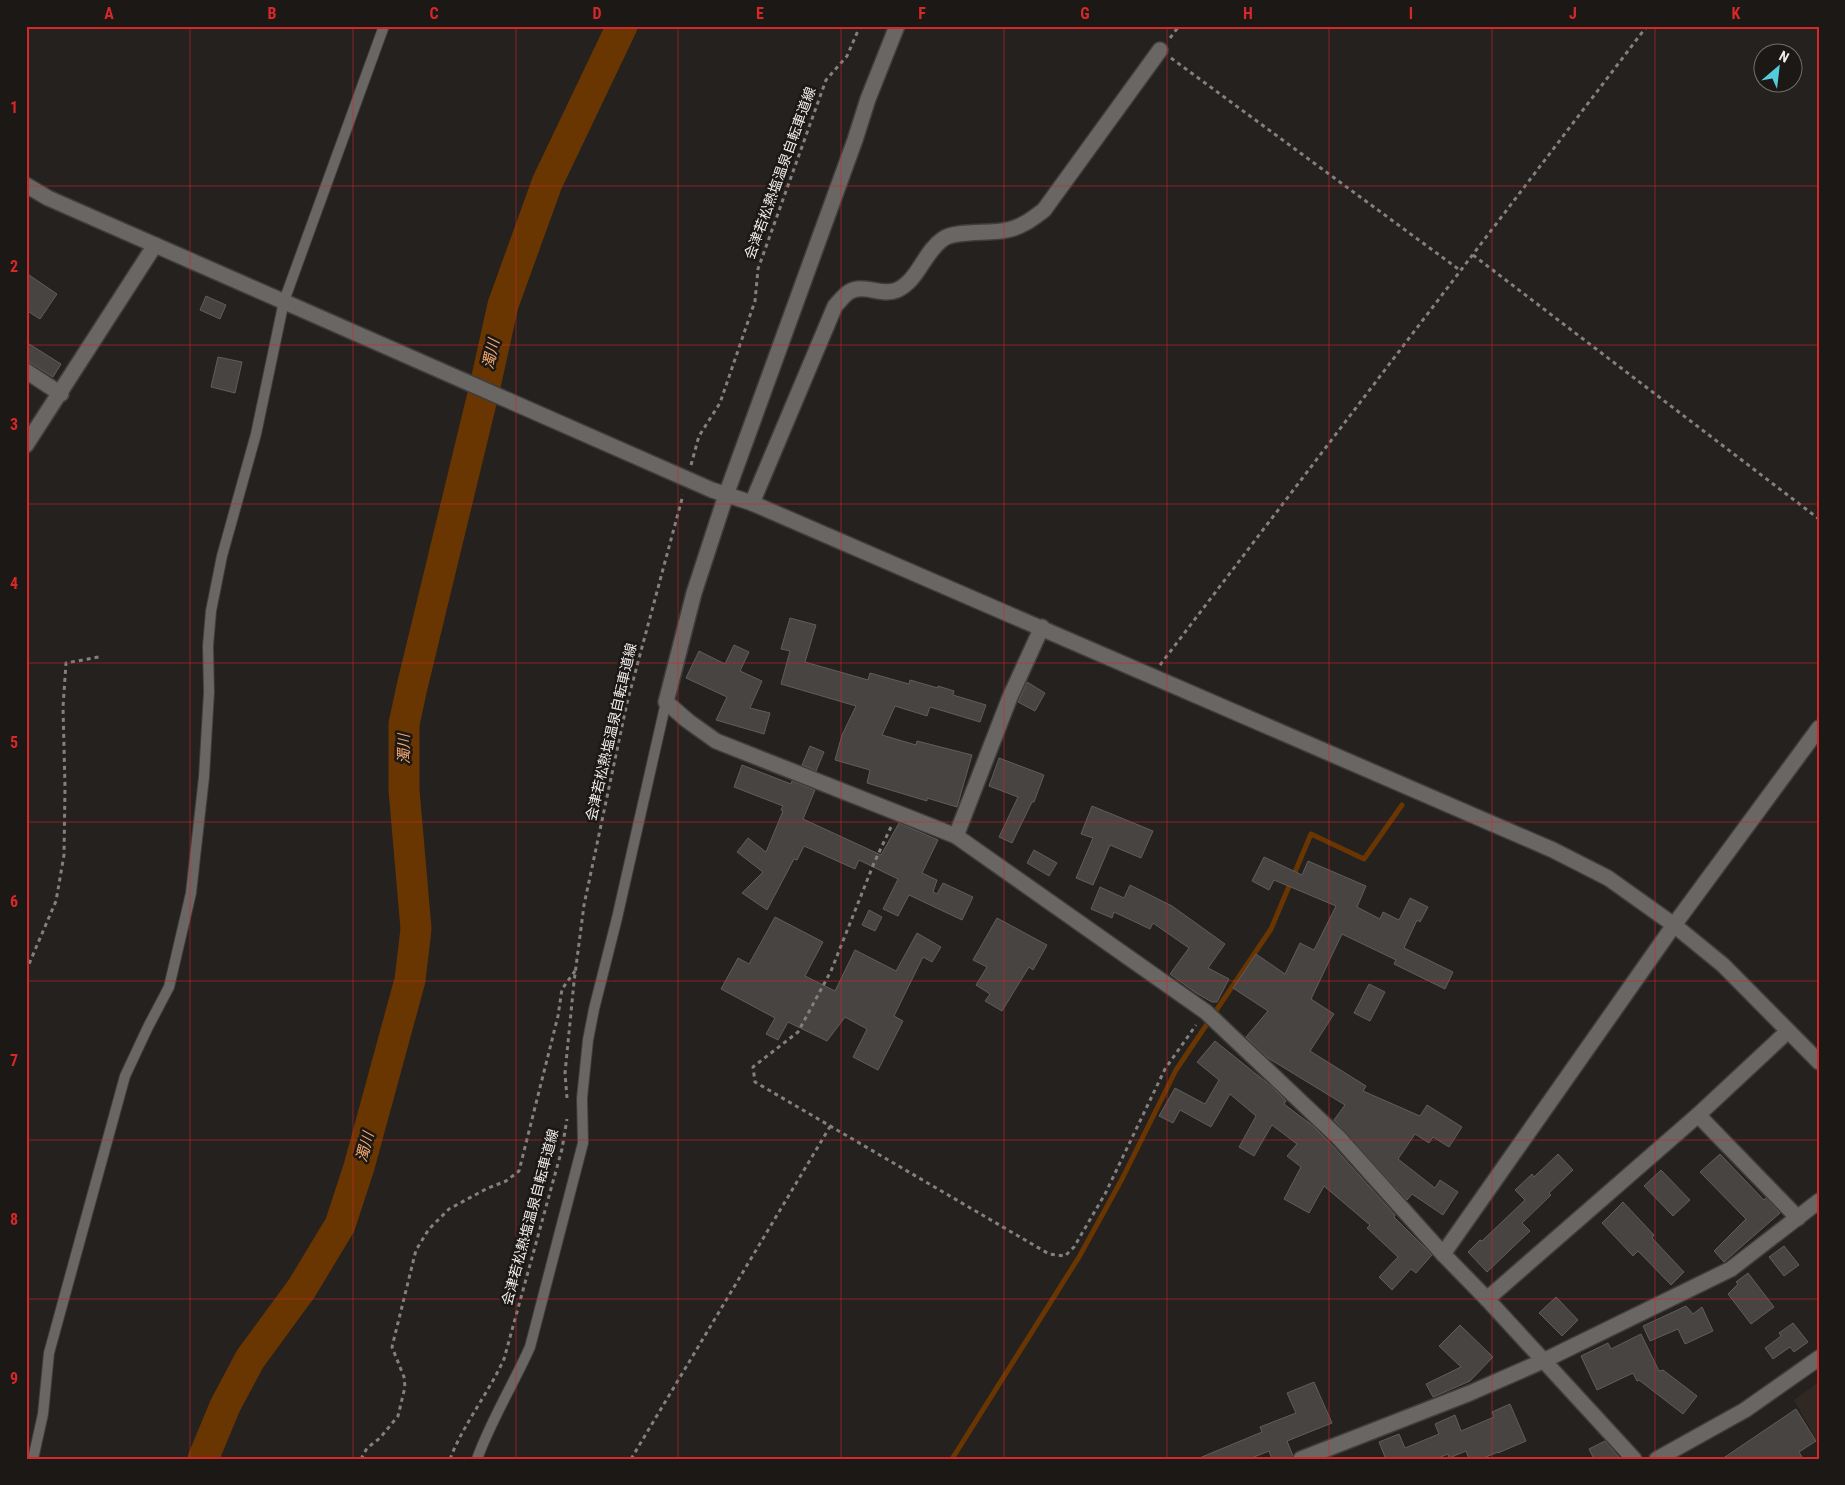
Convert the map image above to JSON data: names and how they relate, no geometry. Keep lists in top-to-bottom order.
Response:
{
  "streets": {
    "path": ["会津若松熱塩温泉自転車道線"]
  },
  "water": ["濁川"],
  "north": "top right",
  "grid": {
    "columns": [
      "A",
      "B",
      "C",
      "D",
      "E",
      "F",
      "G",
      "H",
      "I",
      "J",
      "K"
    ],
    "rows": [
      "1",
      "2",
      "3",
      "4",
      "5",
      "6",
      "7",
      "8",
      "9"
    ]
  }
}
